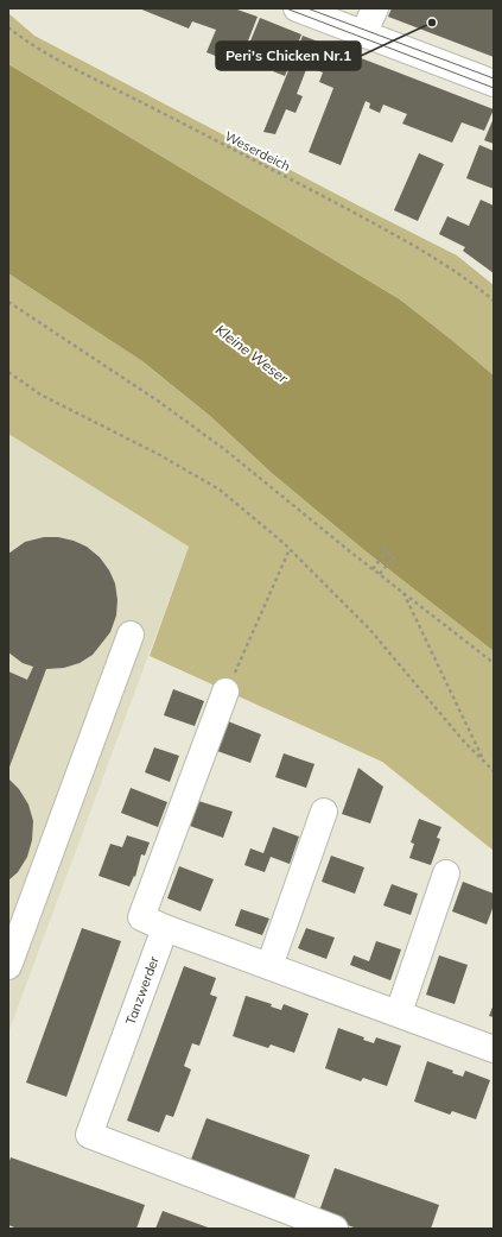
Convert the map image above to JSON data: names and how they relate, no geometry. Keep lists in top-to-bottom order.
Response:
{
  "streets": {
    "street": ["Tanzwerder"],
    "path": ["Weserdeich"]
  },
  "water": ["Kleine Weser"],
  "places": ["Peri's Chicken Nr.1"]
}
